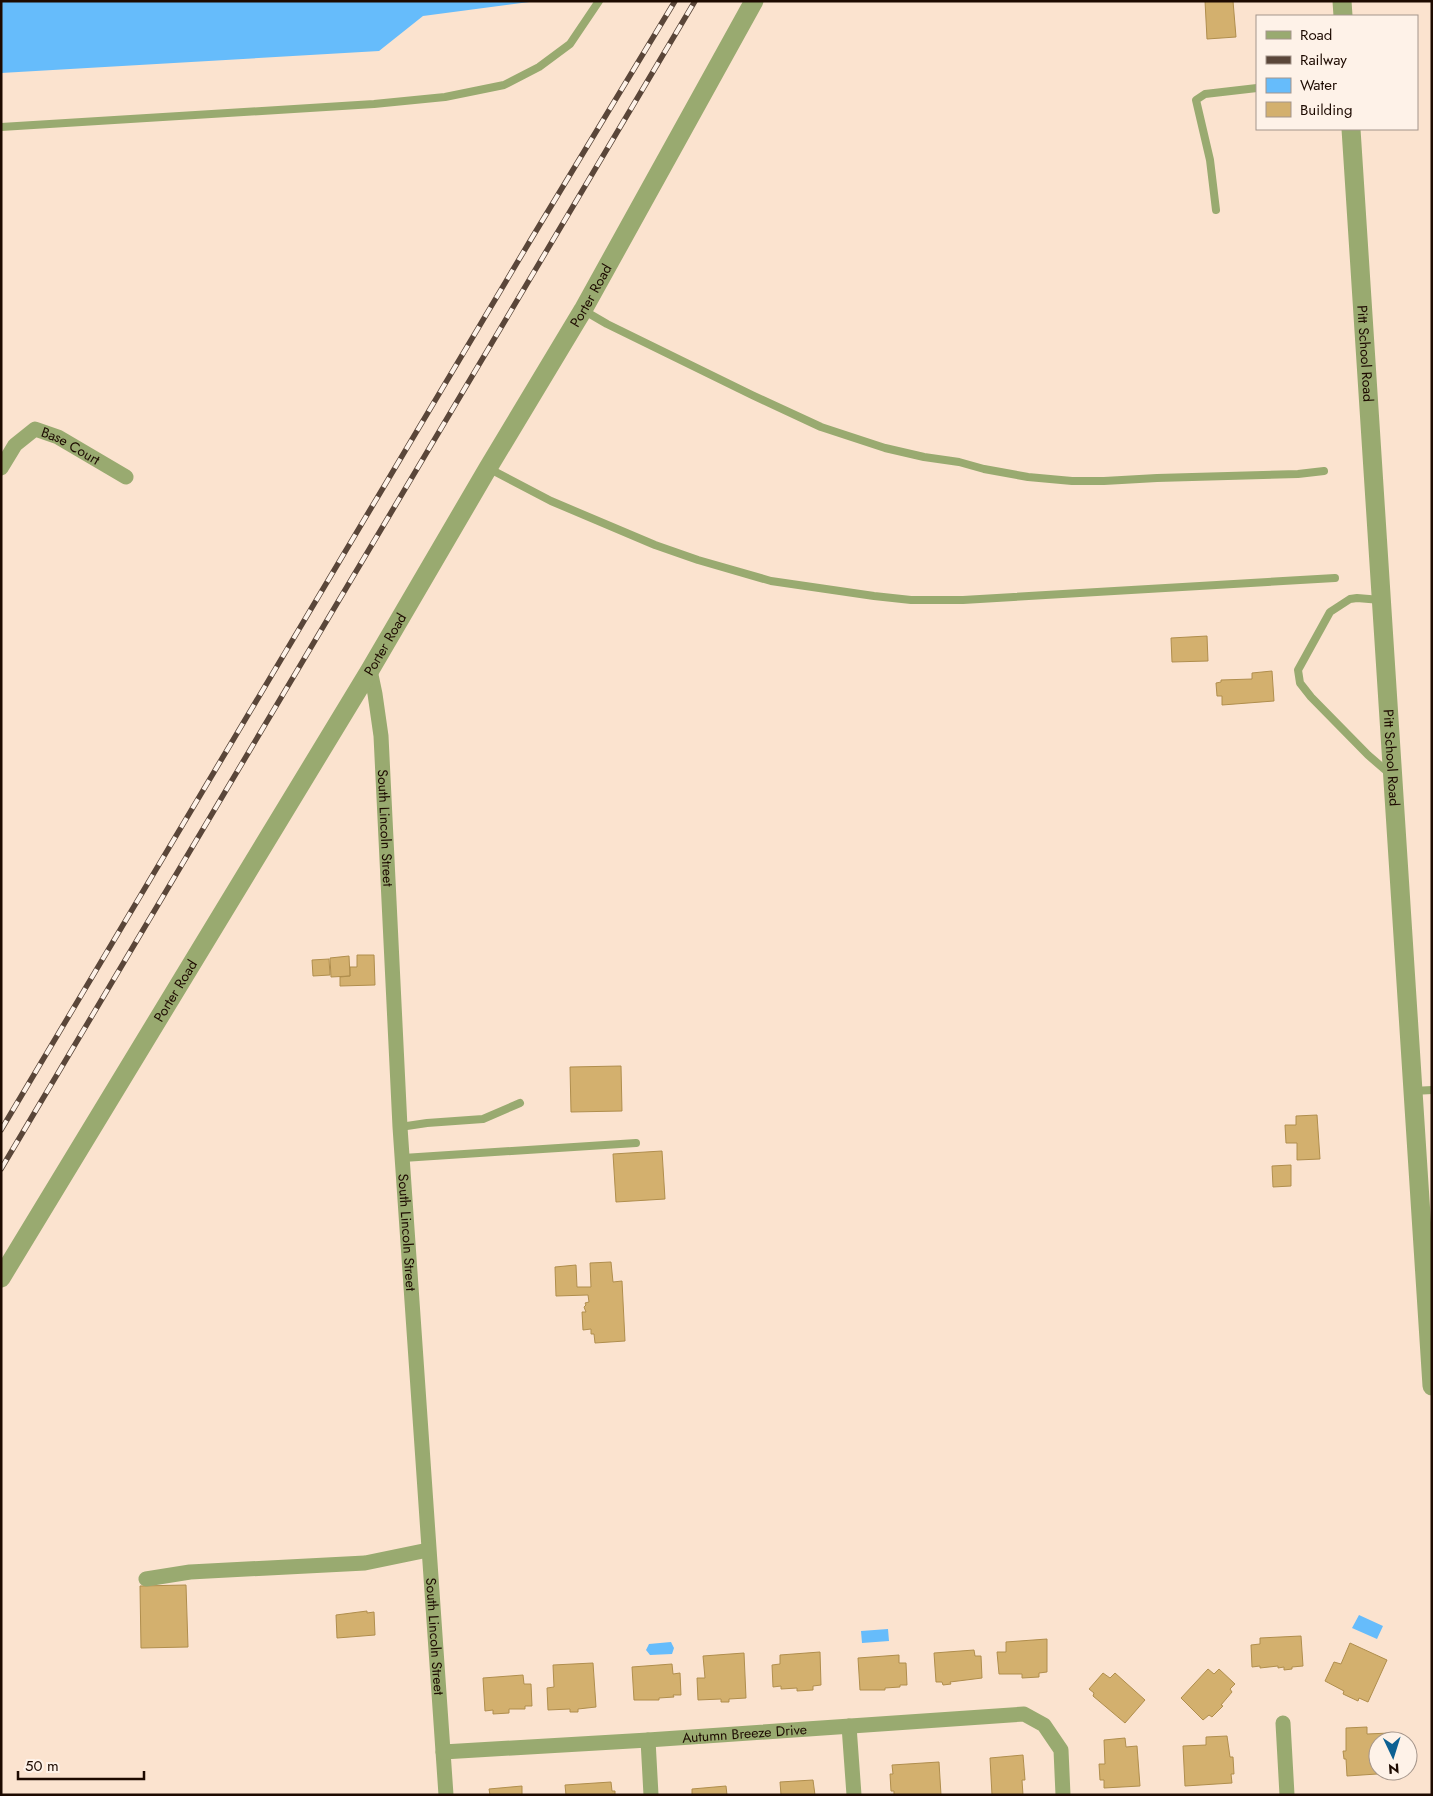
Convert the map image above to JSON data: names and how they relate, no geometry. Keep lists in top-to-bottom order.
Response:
{
  "streets": {
    "street": [
      "Porter Road",
      "Pitt School Road",
      "Base Court",
      "South Lincoln Street",
      "Autumn Breeze Drive"
    ]
  },
  "crossings": [
    ["Porter Road", "South Lincoln Street"],
    ["South Lincoln Street", "Autumn Breeze Drive"]
  ],
  "legend": [
    "Road",
    "Railway",
    "Water",
    "Building"
  ],
  "scale_bar": "50 m",
  "north": "bottom"
}
